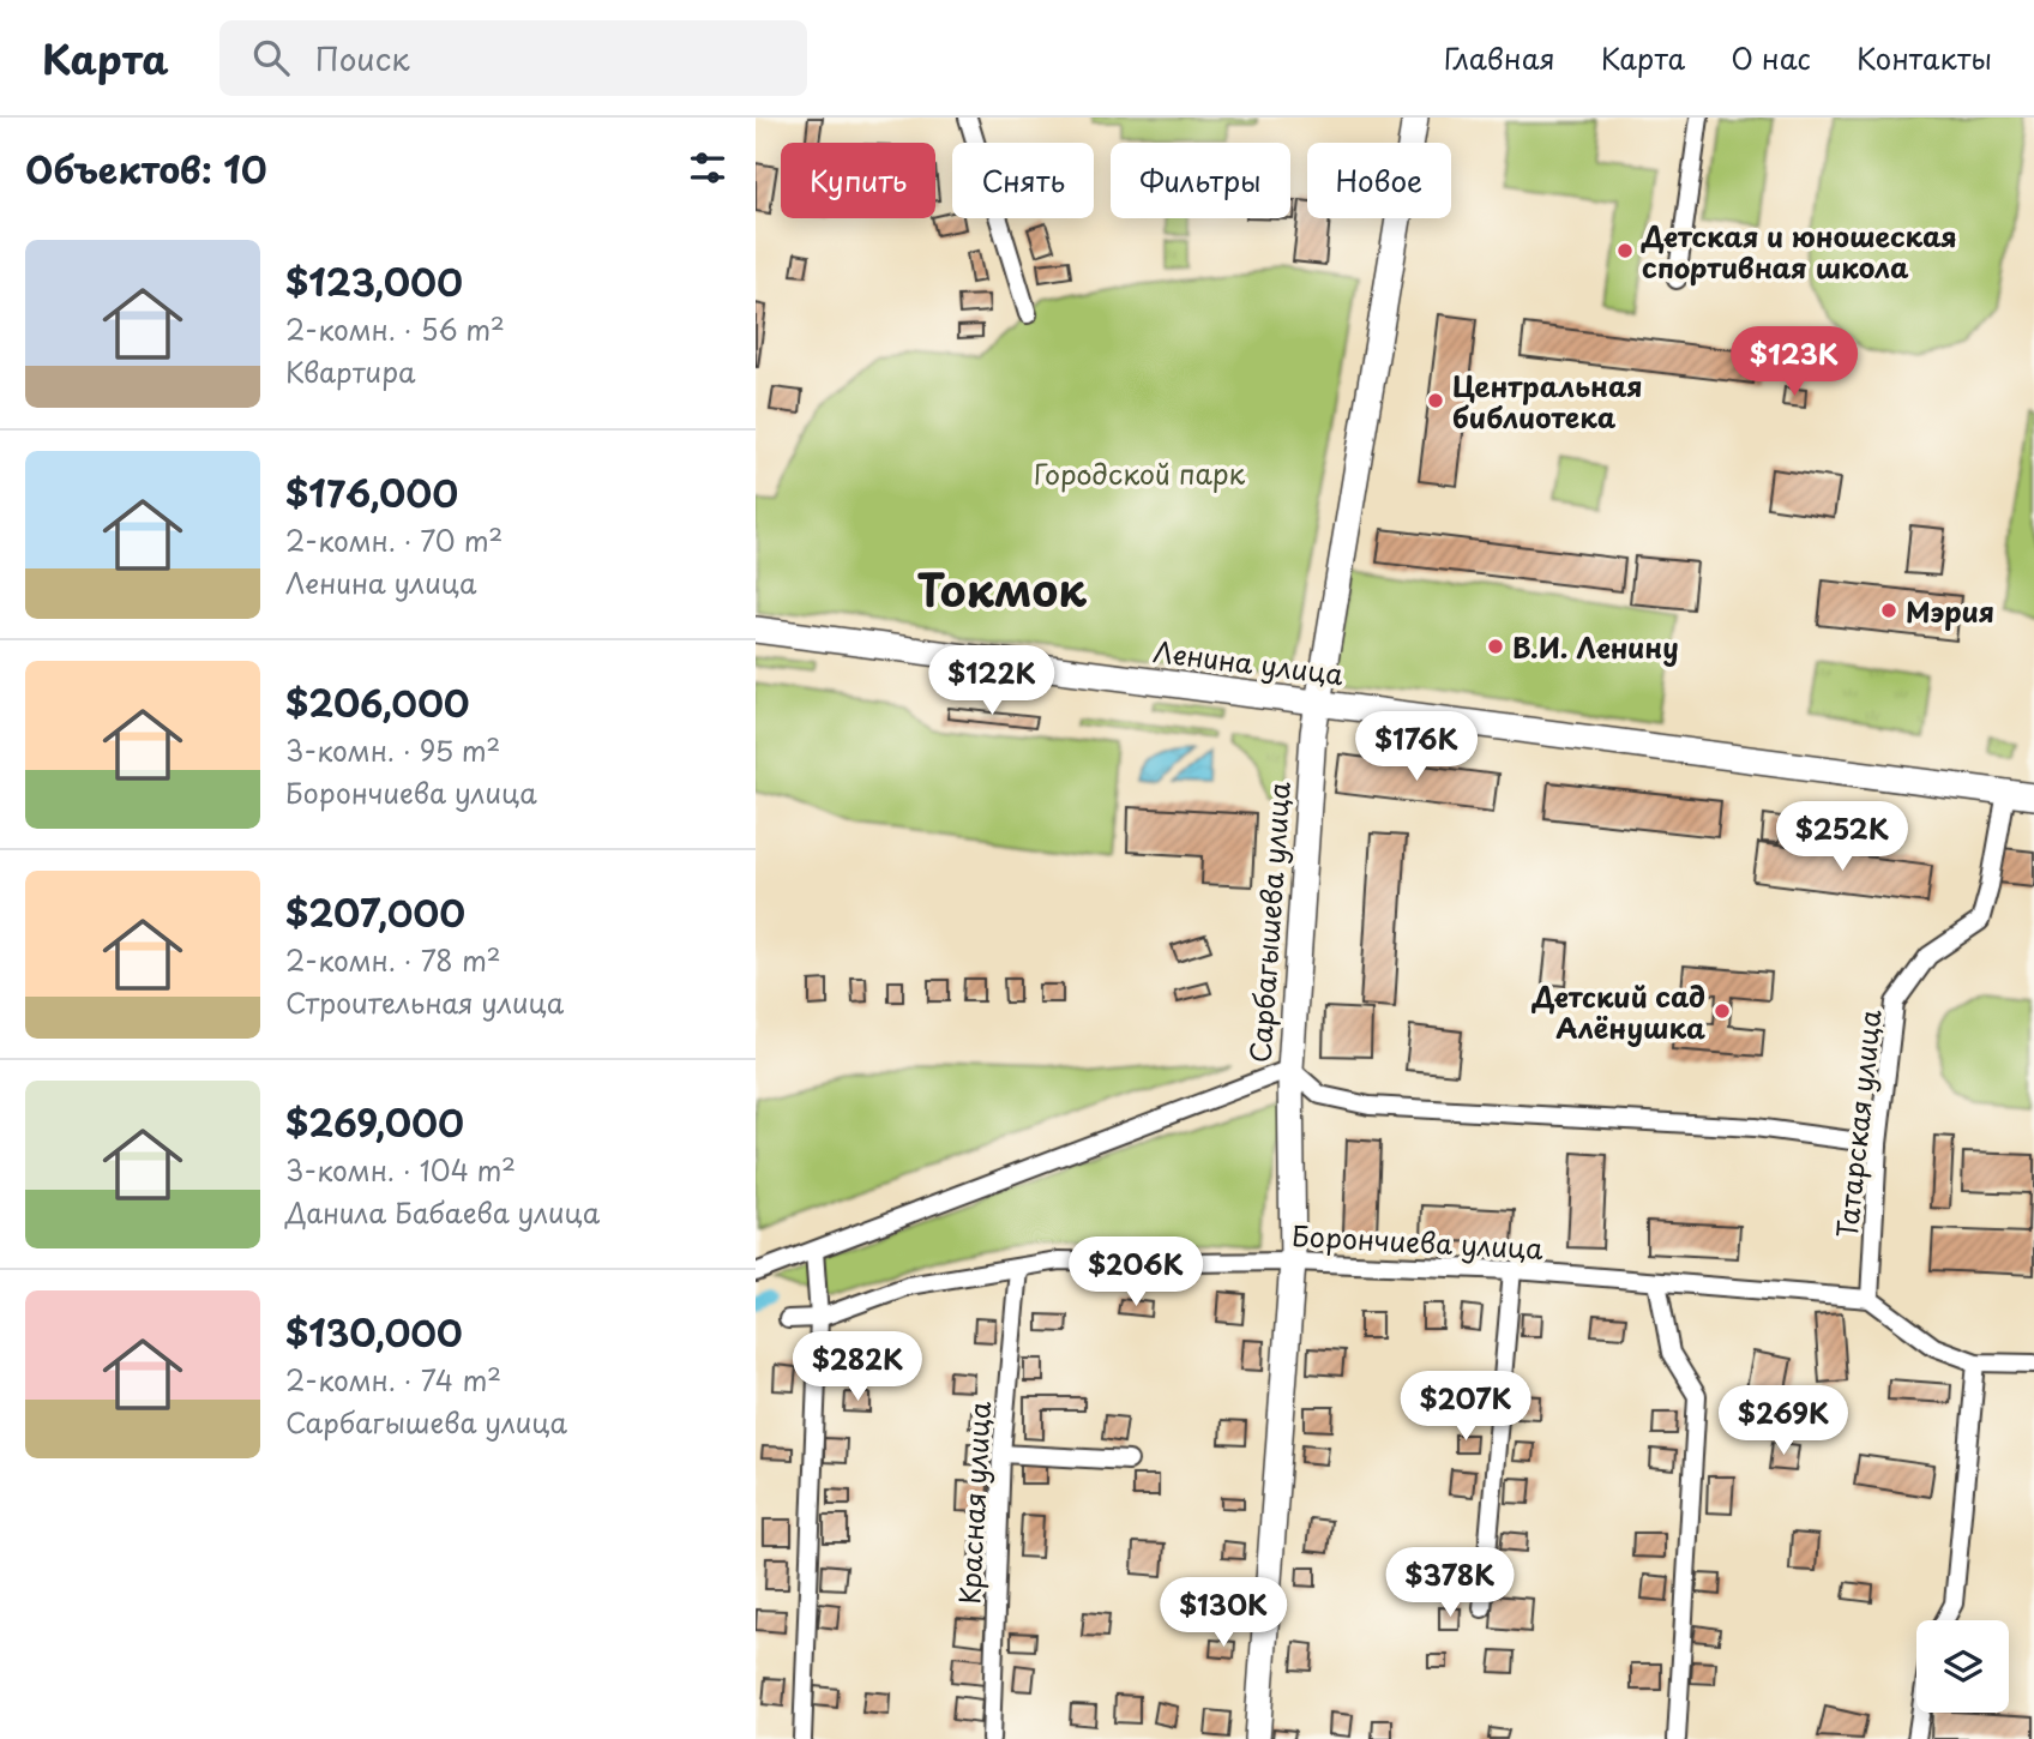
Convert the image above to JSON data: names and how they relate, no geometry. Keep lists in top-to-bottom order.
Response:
{
  "streets": {
    "street": [
      "Ленина улица",
      "Сарбагышева улица",
      "Татарская улица",
      "Борончиева улица",
      "Красная улица"
    ]
  },
  "crossings": [
    ["Ленина улица", "Сарбагышева улица"],
    ["Ленина улица", "Татарская улица"],
    ["Сарбагышева улица", "Борончиева улица"],
    ["Татарская улица", "Борончиева улица"],
    ["Борончиева улица", "Красная улица"]
  ],
  "districts": ["Токмок"],
  "parks": ["Городской парк"],
  "places": [
    "Детская и юношеская спортивная школа",
    "Центральная библиотека",
    "Мэрия",
    "В.И. Ленину",
    "Детский сад Алёнушка"
  ],
  "page": {
    "header": "Карта",
    "search": "Поиск",
    "nav": [
      "Главная",
      "Карта",
      "О нас",
      "Контакты"
    ],
    "heading": "Объектов: 10",
    "chip": [
      "Купить",
      "Снять",
      "Фильтры",
      "Новое"
    ],
    "list": [
      {
        "name": "$123,000",
        "note": "2-комн. · 56 m² · Квартира"
      },
      {
        "name": "$176,000",
        "note": "2-комн. · 70 m² · Ленина улица"
      },
      {
        "name": "$206,000",
        "note": "3-комн. · 95 m² · Борончиева улица"
      },
      {
        "name": "$207,000",
        "note": "2-комн. · 78 m² · Строительная улица"
      },
      {
        "name": "$269,000",
        "note": "3-комн. · 104 m² · Данила Бабаева улица"
      },
      {
        "name": "$130,000",
        "note": "2-комн. · 74 m² · Сарбагышева улица"
      }
    ],
    "price": [
      "$123K",
      "$122K",
      "$176K",
      "$252K",
      "$206K",
      "$282K",
      "$207K",
      "$269K",
      "$378K",
      "$130K"
    ]
  }
}
